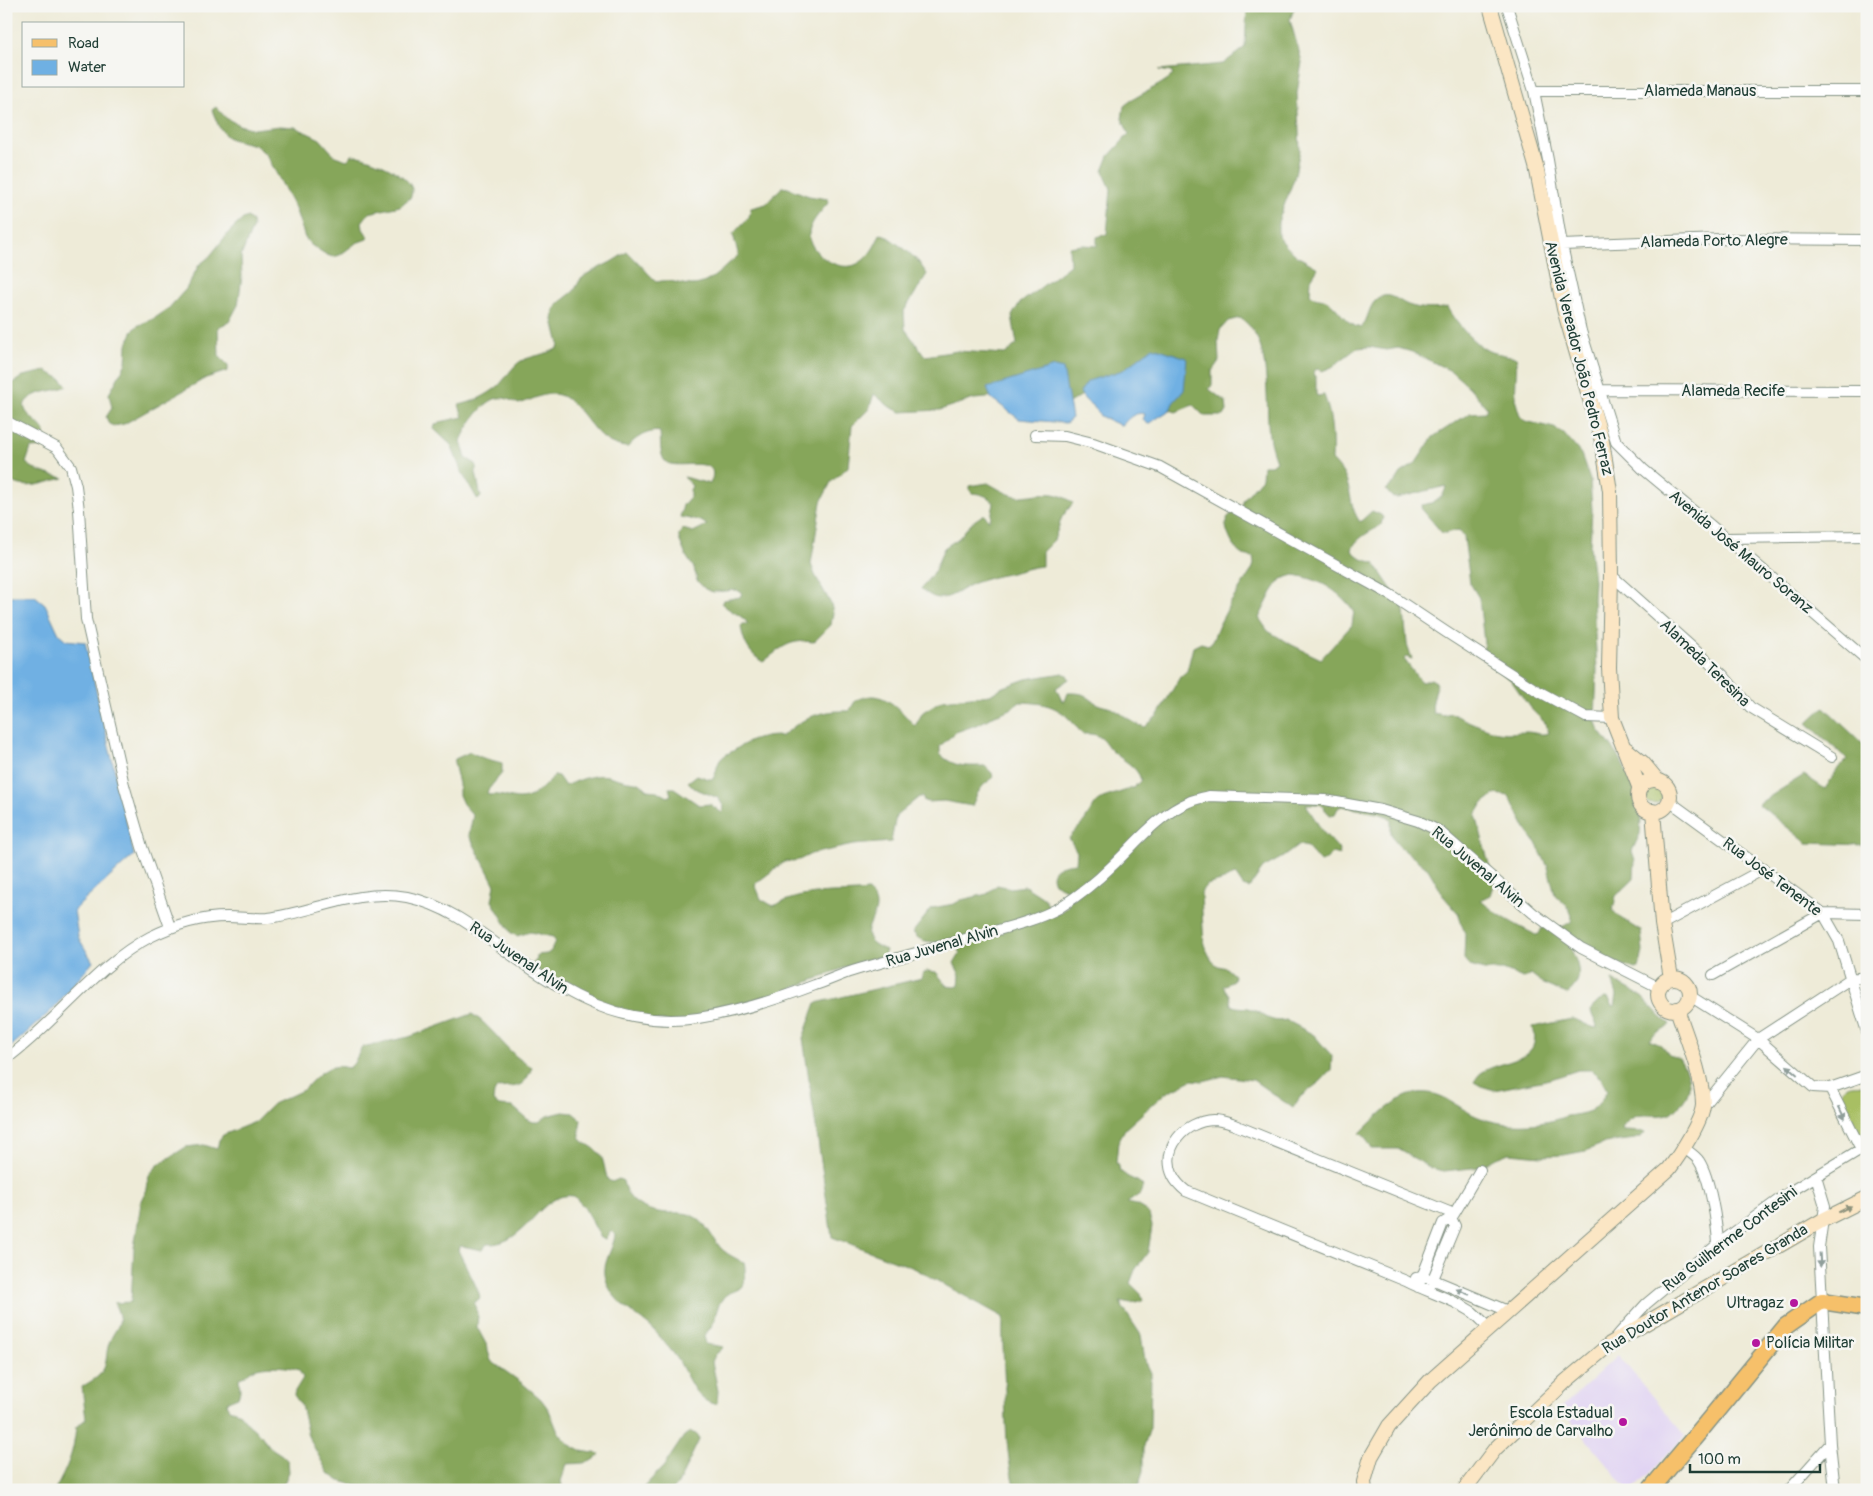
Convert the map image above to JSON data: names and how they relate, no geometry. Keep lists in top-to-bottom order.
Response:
{
  "streets": {
    "main road": ["Avenida Vereador João Pedro Ferraz", "Rua Doutor Antenor Soares Granda"],
    "street": [
      "Alameda Manaus",
      "Alameda Porto Alegre",
      "Alameda Recife",
      "Avenida José Mauro Soranz",
      "Alameda Teresina",
      "Rua Juvenal Alvin",
      "Rua José Tenente",
      "Rua Guilherme Contesini"
    ]
  },
  "crossings": [
    ["Avenida Vereador João Pedro Ferraz", "Alameda Teresina"],
    ["Avenida Vereador João Pedro Ferraz", "Rua José Tenente"],
    ["Alameda Recife", "Avenida José Mauro Soranz"],
    ["Rua Guilherme Contesini", "Rua Doutor Antenor Soares Granda"]
  ],
  "places": ["Ultragaz", "Polícia Militar", "Escola Estadual Jerônimo de Carvalho"],
  "legend": ["Road", "Water"],
  "scale_bar": "100 m"
}
